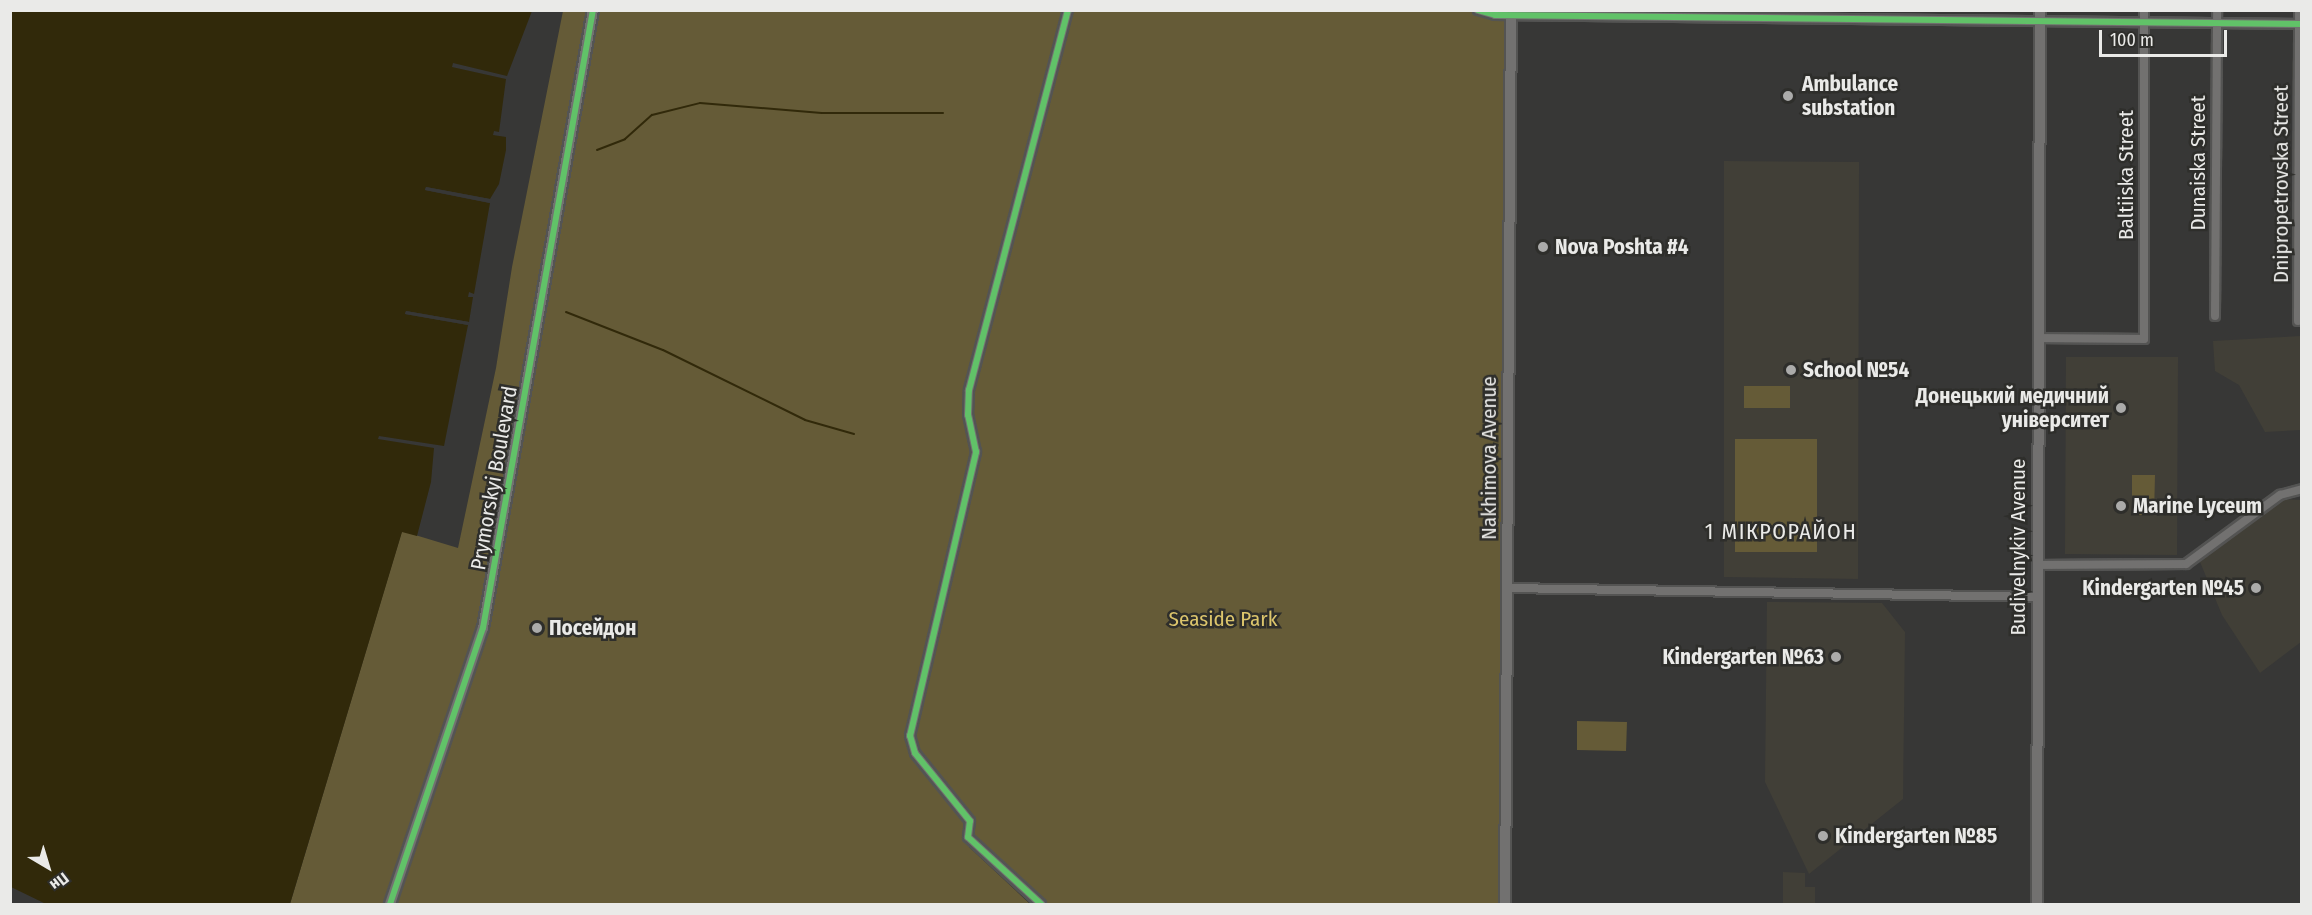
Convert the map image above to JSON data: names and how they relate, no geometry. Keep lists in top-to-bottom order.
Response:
{
  "streets": {
    "main road": ["Nakhimova Avenue", "Prymorskyi Boulevard", "Budivelnykiv Avenue"],
    "street": ["Dunaiska Street", "Baltiiska Street", "Dnipropetrovska Street"]
  },
  "crossings": [
    ["Baltiiska Street", "Budivelnykiv Avenue"]
  ],
  "districts": ["1 МІКРОРАЙОН"],
  "parks": ["Seaside Park"],
  "places": [
    "Ambulance substation",
    "Nova Poshta #4",
    "School №54",
    "Донецький медичний університет",
    "Marine Lyceum",
    "Kindergarten №45",
    "Посейдон",
    "Kindergarten №63",
    "Kindergarten №85"
  ],
  "scale_bar": "100 m",
  "north": "bottom right"
}
